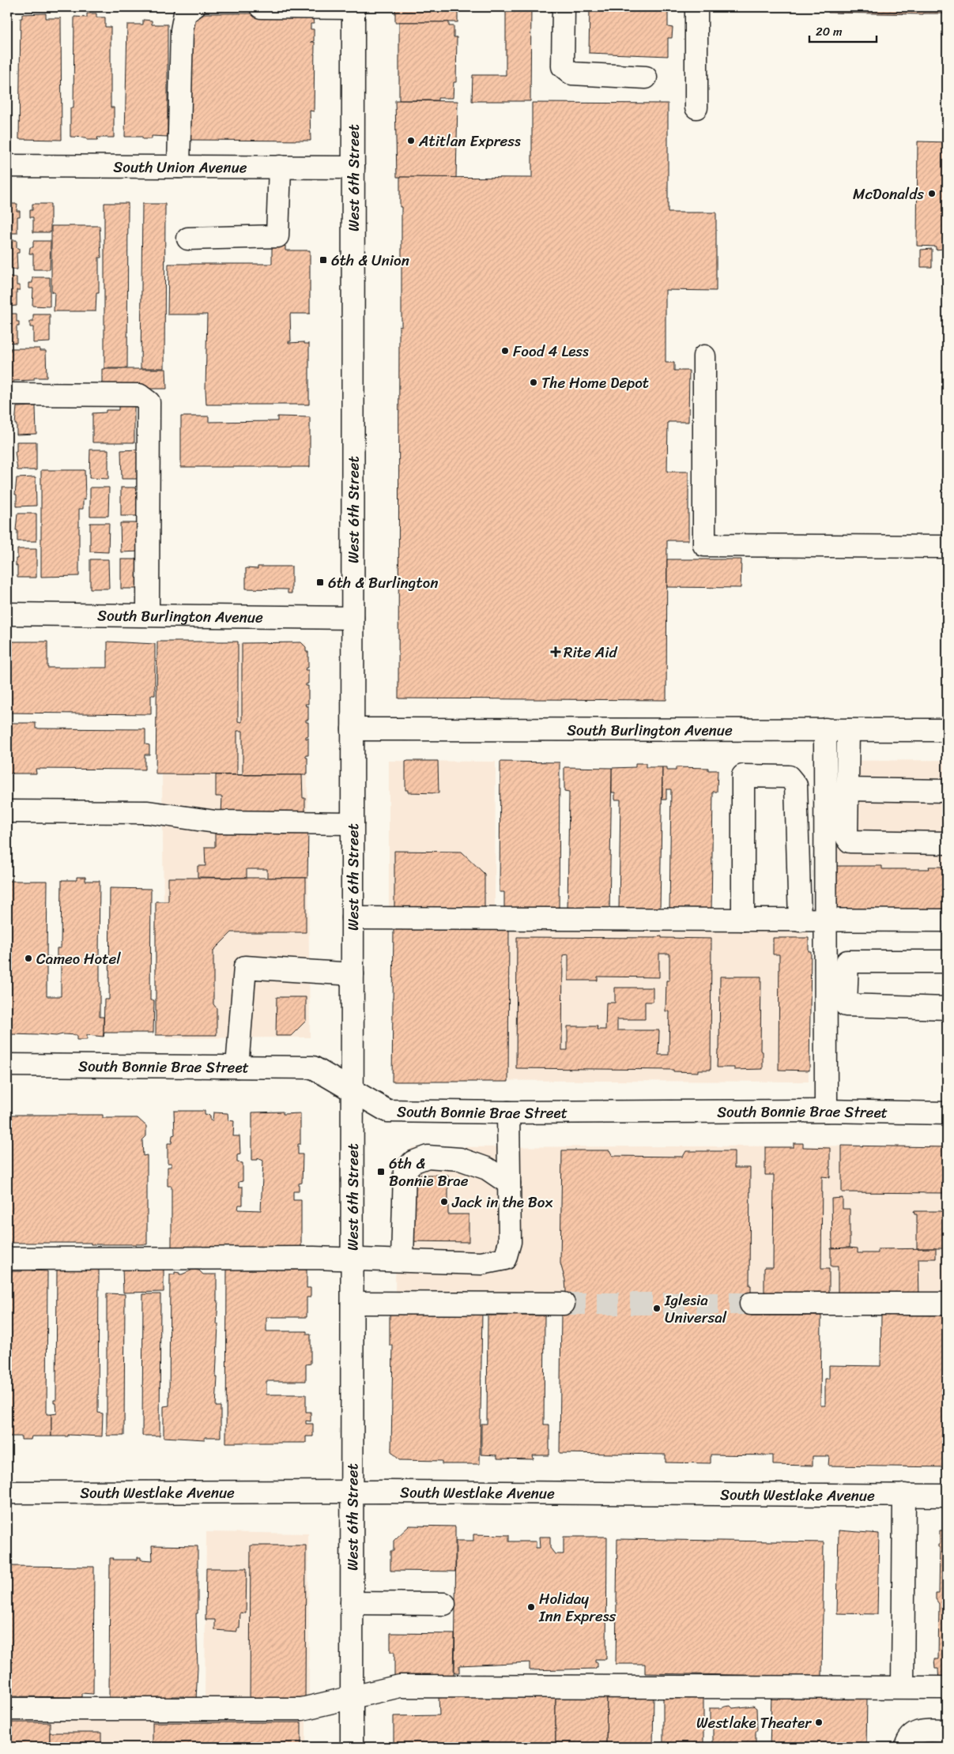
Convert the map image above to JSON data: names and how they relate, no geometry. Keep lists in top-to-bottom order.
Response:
{
  "streets": {
    "street": [
      "South Union Avenue",
      "West 6th Street",
      "South Burlington Avenue",
      "South Bonnie Brae Street",
      "South Westlake Avenue"
    ]
  },
  "crossings": [
    ["South Union Avenue", "West 6th Street"],
    ["West 6th Street", "South Burlington Avenue"],
    ["West 6th Street", "South Bonnie Brae Street"],
    ["West 6th Street", "South Westlake Avenue"]
  ],
  "places": {
    "other": [
      "Atitlan Express",
      "McDonalds",
      "Food 4 Less",
      "The Home Depot",
      "Cameo Hotel",
      "Jack in the Box",
      "Iglesia Universal",
      "Holiday Inn Express",
      "Westlake Theater"
    ],
    "transit": ["6th & Union", "6th & Burlington", "6th & Bonnie Brae"],
    "health": ["Rite Aid"]
  },
  "scale_bar": "20 m"
}
